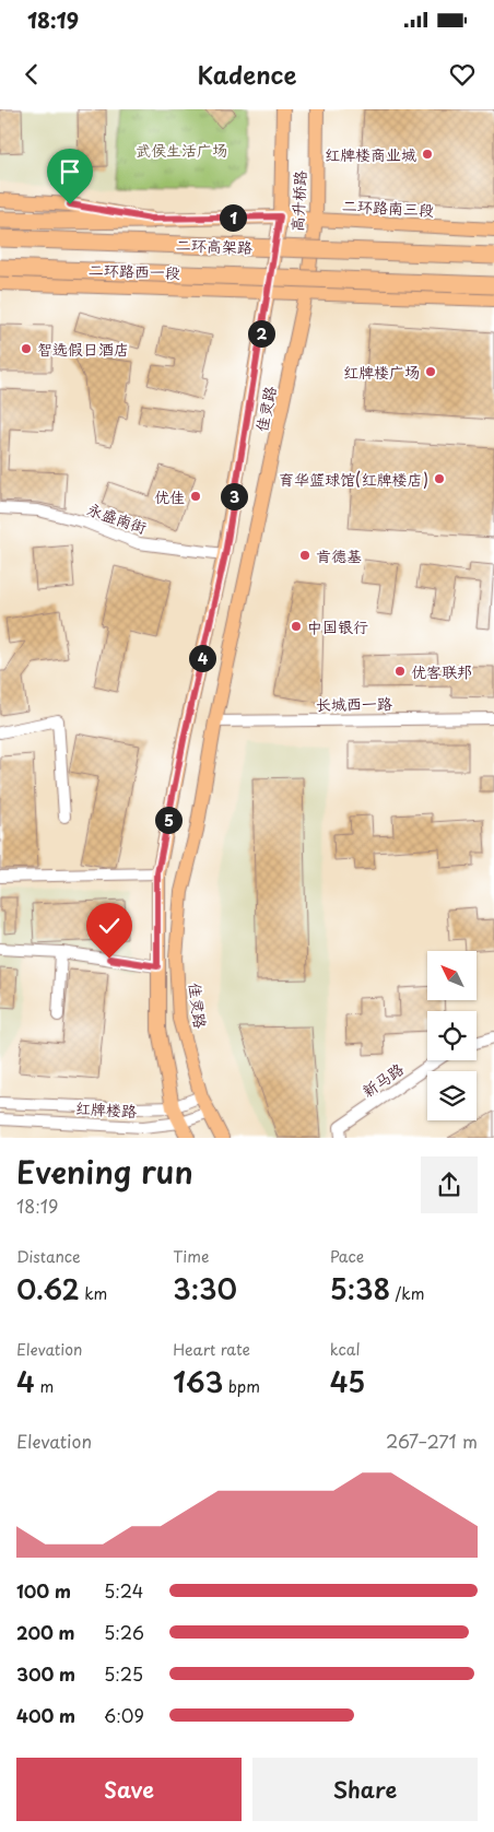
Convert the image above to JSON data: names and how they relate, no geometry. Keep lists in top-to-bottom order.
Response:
{
  "streets": {
    "highway": ["二环高架路"],
    "main road": [
      "高升桥路",
      "二环路南三段",
      "二环路西一段",
      "佳灵路"
    ],
    "street": [
      "永盛南街",
      "长城西一路",
      "新马路",
      "红牌楼路"
    ]
  },
  "crossings": [
    ["高升桥路", "二环路南三段"],
    ["高升桥路", "二环路西一段"],
    ["高升桥路", "佳灵路"],
    ["二环路西一段", "佳灵路"],
    ["佳灵路", "永盛南街"],
    ["佳灵路", "长城西一路"],
    ["佳灵路", "红牌楼路"]
  ],
  "parks": ["武侯生活广场"],
  "places": [
    "红牌楼商业城",
    "智选假日酒店",
    "红牌楼广场",
    "育华篮球馆(红牌楼店)",
    "优佳",
    "肯德基",
    "中国银行",
    "优客联邦"
  ],
  "north": "top left",
  "page": {
    "status": "18:19",
    "header": "Kadence",
    "pins": [
      "1",
      "2",
      "3",
      "4",
      "5"
    ],
    "heading": ["Evening run", "18:19"],
    "stats": [
      ["Distance", "0.62 km"],
      ["Time", "3:30"],
      ["Pace", "5:38 /km"],
      ["Elevation", "4 m"],
      ["Heart rate", "163 bpm"],
      ["kcal", "45"]
    ],
    "chart": ["Elevation", "267–271 m"],
    "list": [
      {
        "name": "100 m",
        "note": "5:24"
      },
      {
        "name": "200 m",
        "note": "5:26"
      },
      {
        "name": "300 m",
        "note": "5:25"
      },
      {
        "name": "400 m",
        "note": "6:09"
      }
    ],
    "buttons": ["Save", "Share"]
  }
}
